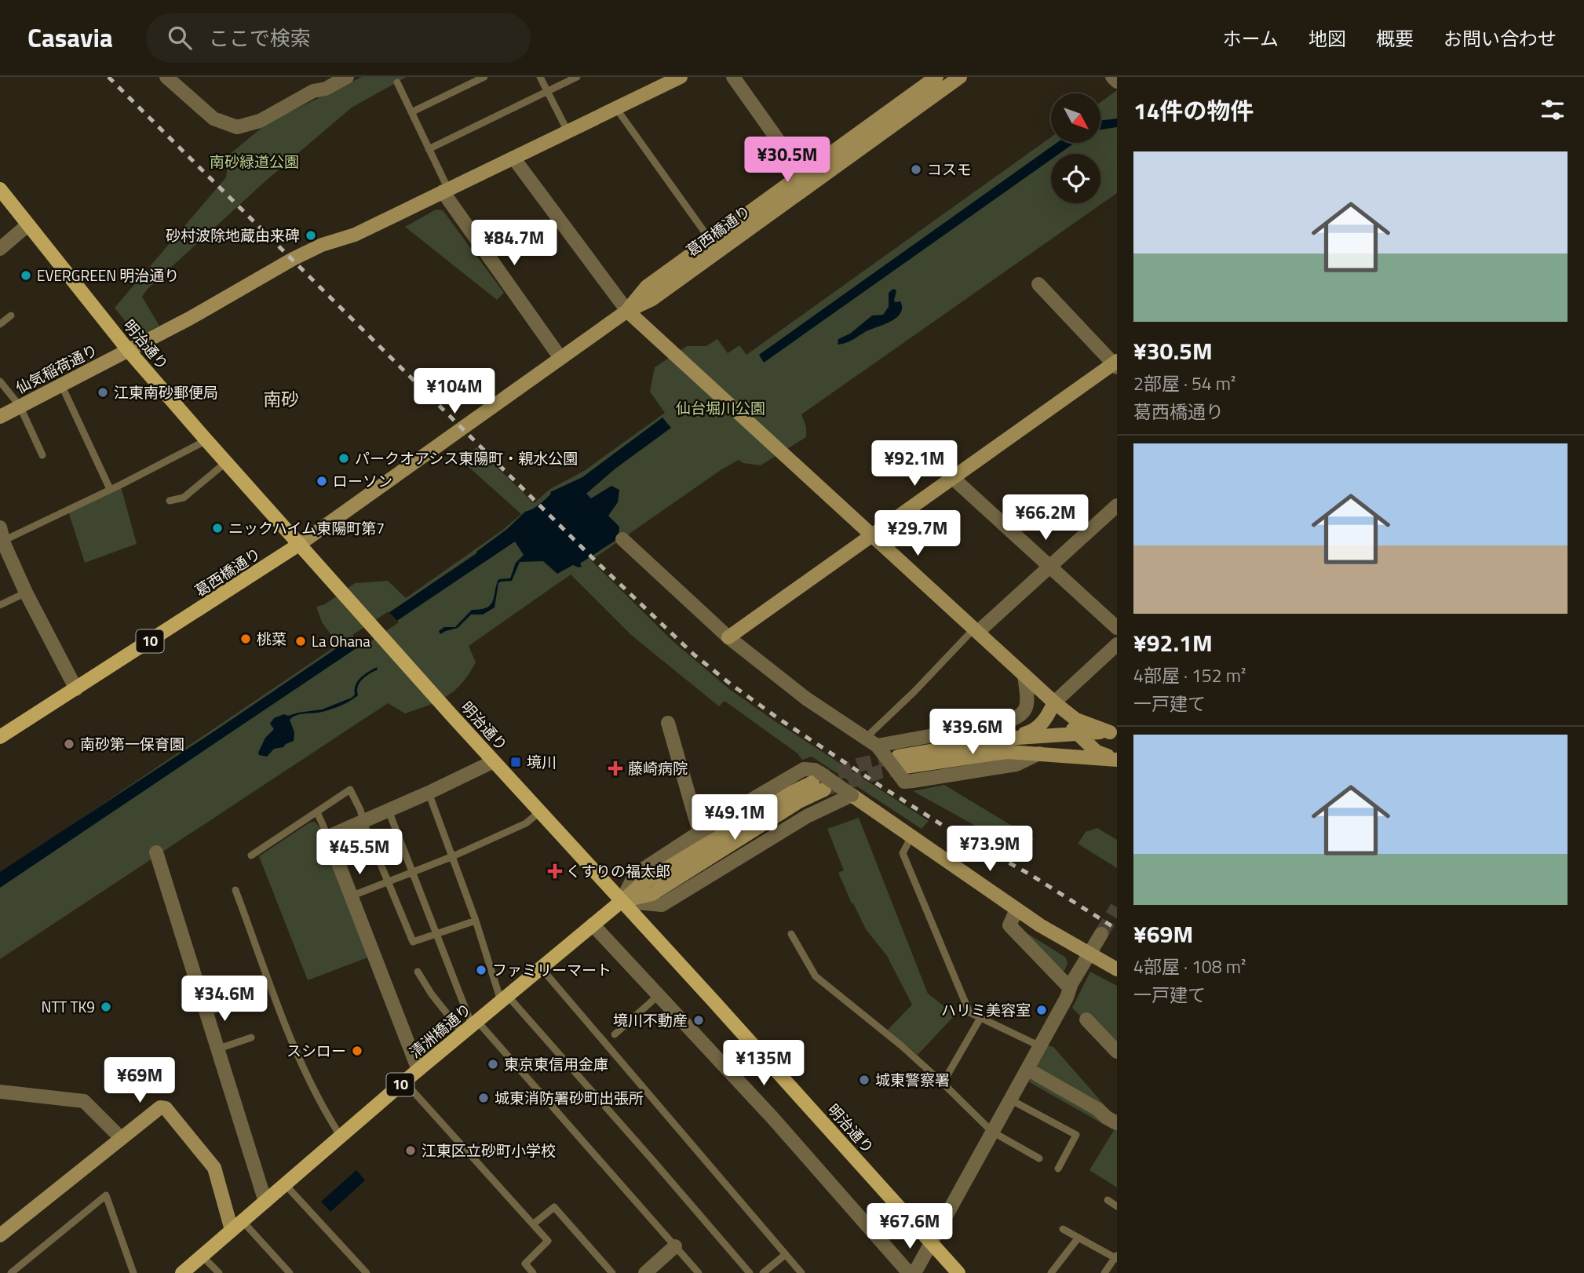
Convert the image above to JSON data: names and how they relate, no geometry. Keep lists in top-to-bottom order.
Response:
{
  "streets": {
    "main road": [
      "葛西橋通り",
      "明治通り",
      "10",
      "清洲橋通り"
    ],
    "street": ["仙気稲荷通り"]
  },
  "crossings": [
    ["葛西橋通り", "明治通り"],
    ["明治通り", "仙気稲荷通り"],
    ["明治通り", "清洲橋通り"]
  ],
  "districts": ["南砂"],
  "parks": ["南砂緑道公園", "仙台堀川公園"],
  "places": {
    "other": [
      "コスモ",
      "砂村波除地蔵由来碑",
      "EVERGREEN 明治通り",
      "江東南砂郵便局",
      "パークオアシス東陽町・親水公園",
      "ローソン",
      "ニックハイム東陽町第7",
      "桃菜",
      "La Ohana",
      "南砂第一保育園",
      "ファミリーマート",
      "NTT TK9",
      "ハリミ美容室",
      "境川不動産",
      "スシロー",
      "東京東信用金庫",
      "城東警察署",
      "城東消防署砂町出張所",
      "江東区立砂町小学校"
    ],
    "transit": ["境川"],
    "health": ["藤崎病院", "くすりの福太郎"]
  },
  "north": "bottom right",
  "page": {
    "header": "Casavia",
    "search": "ここで検索",
    "nav": [
      "ホーム",
      "地図",
      "概要",
      "お問い合わせ"
    ],
    "heading": "14件の物件",
    "price": [
      "¥30.5M",
      "¥84.7M",
      "¥104M",
      "¥92.1M",
      "¥66.2M",
      "¥29.7M",
      "¥39.6M",
      "¥49.1M",
      "¥73.9M",
      "¥45.5M",
      "¥34.6M",
      "¥135M",
      "¥69M",
      "¥67.6M"
    ],
    "list": [
      {
        "name": "¥30.5M",
        "note": "2部屋 · 54 m² · 葛西橋通り"
      },
      {
        "name": "¥92.1M",
        "note": "4部屋 · 152 m² · 一戸建て"
      },
      {
        "name": "¥69M",
        "note": "4部屋 · 108 m² · 一戸建て"
      }
    ]
  }
}
